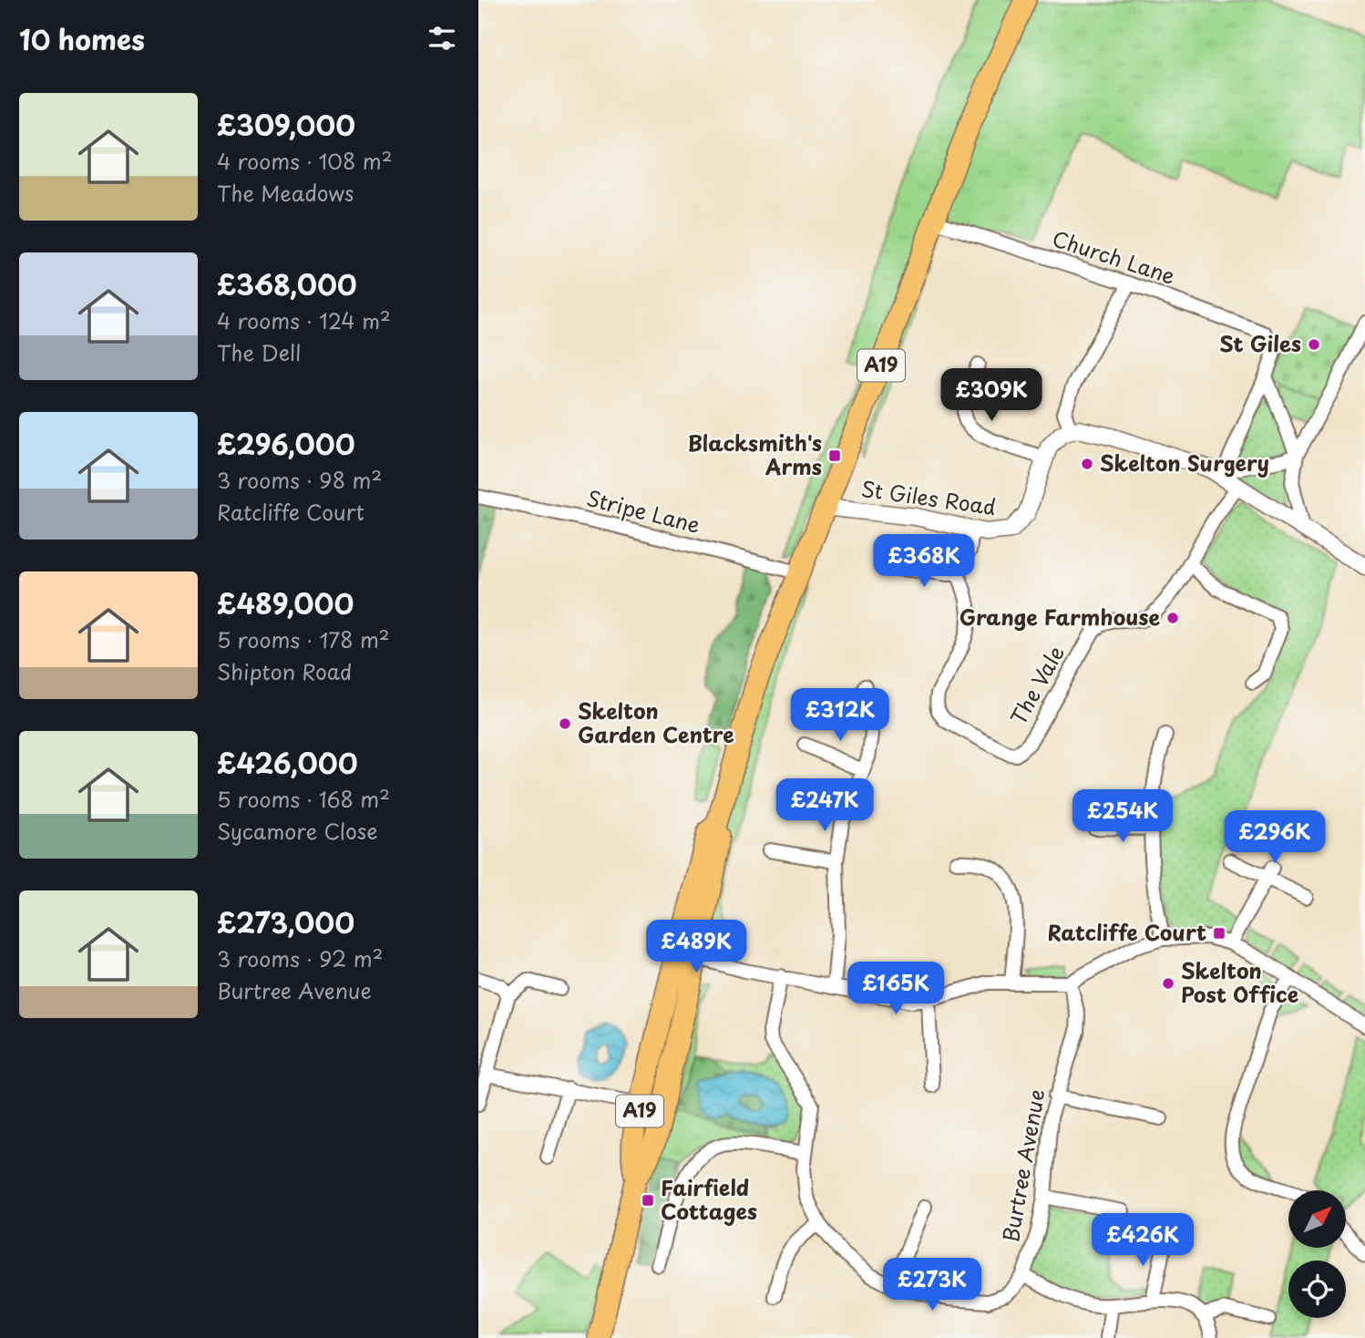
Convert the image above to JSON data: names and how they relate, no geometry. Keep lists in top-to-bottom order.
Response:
{
  "streets": {
    "highway": ["A19"],
    "street": [
      "Church Lane",
      "St Giles Road",
      "Stripe Lane",
      "The Vale",
      "Burtree Avenue"
    ]
  },
  "crossings": [
    ["Church Lane", "A19"],
    ["A19", "St Giles Road"],
    ["A19", "Stripe Lane"]
  ],
  "places": {
    "other": [
      "St Giles",
      "Skelton Surgery",
      "Grange Farmhouse",
      "Skelton Garden Centre",
      "Skelton Post Office"
    ],
    "transit": ["Blacksmith's Arms", "Ratcliffe Court", "Fairfield Cottages"]
  },
  "north": "top right",
  "page": {
    "heading": "10 homes",
    "list": [
      {
        "name": "£309,000",
        "note": "4 rooms · 108 m² · The Meadows"
      },
      {
        "name": "£368,000",
        "note": "4 rooms · 124 m² · The Dell"
      },
      {
        "name": "£296,000",
        "note": "3 rooms · 98 m² · Ratcliffe Court"
      },
      {
        "name": "£489,000",
        "note": "5 rooms · 178 m² · Shipton Road"
      },
      {
        "name": "£426,000",
        "note": "5 rooms · 168 m² · Sycamore Close"
      },
      {
        "name": "£273,000",
        "note": "3 rooms · 92 m² · Burtree Avenue"
      }
    ],
    "price": [
      "£309K",
      "£368K",
      "£312K",
      "£247K",
      "£254K",
      "£296K",
      "£489K",
      "£165K",
      "£426K",
      "£273K"
    ]
  }
}
